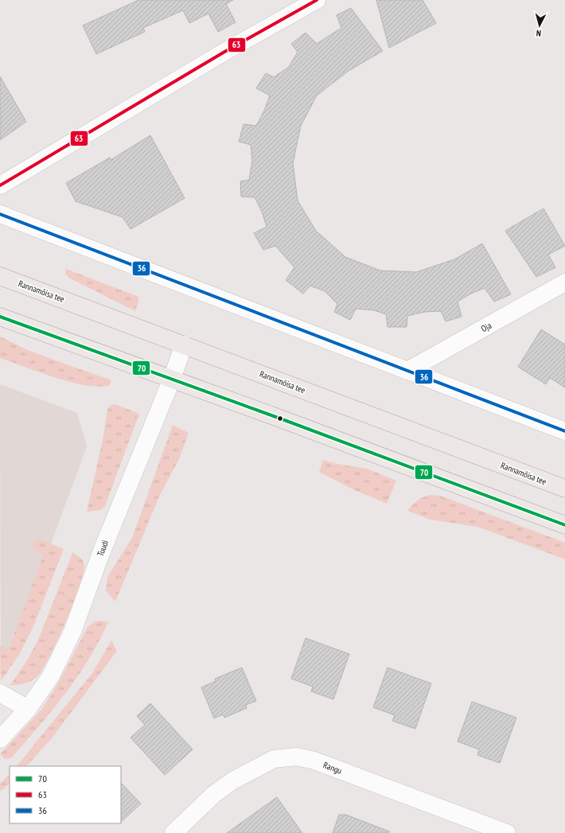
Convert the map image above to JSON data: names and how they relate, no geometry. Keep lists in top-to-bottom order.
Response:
{
  "streets": {
    "main road": ["Rannamõisa tee"],
    "street": ["Oja", "Tuudi", "Rangu"]
  },
  "crossings": [
    ["Rannamõisa tee", "Tuudi"]
  ],
  "lines": ["transit line 63", "transit line 36", "transit line 70"],
  "legend": ["70", "63", "36"],
  "north": "bottom"
}
